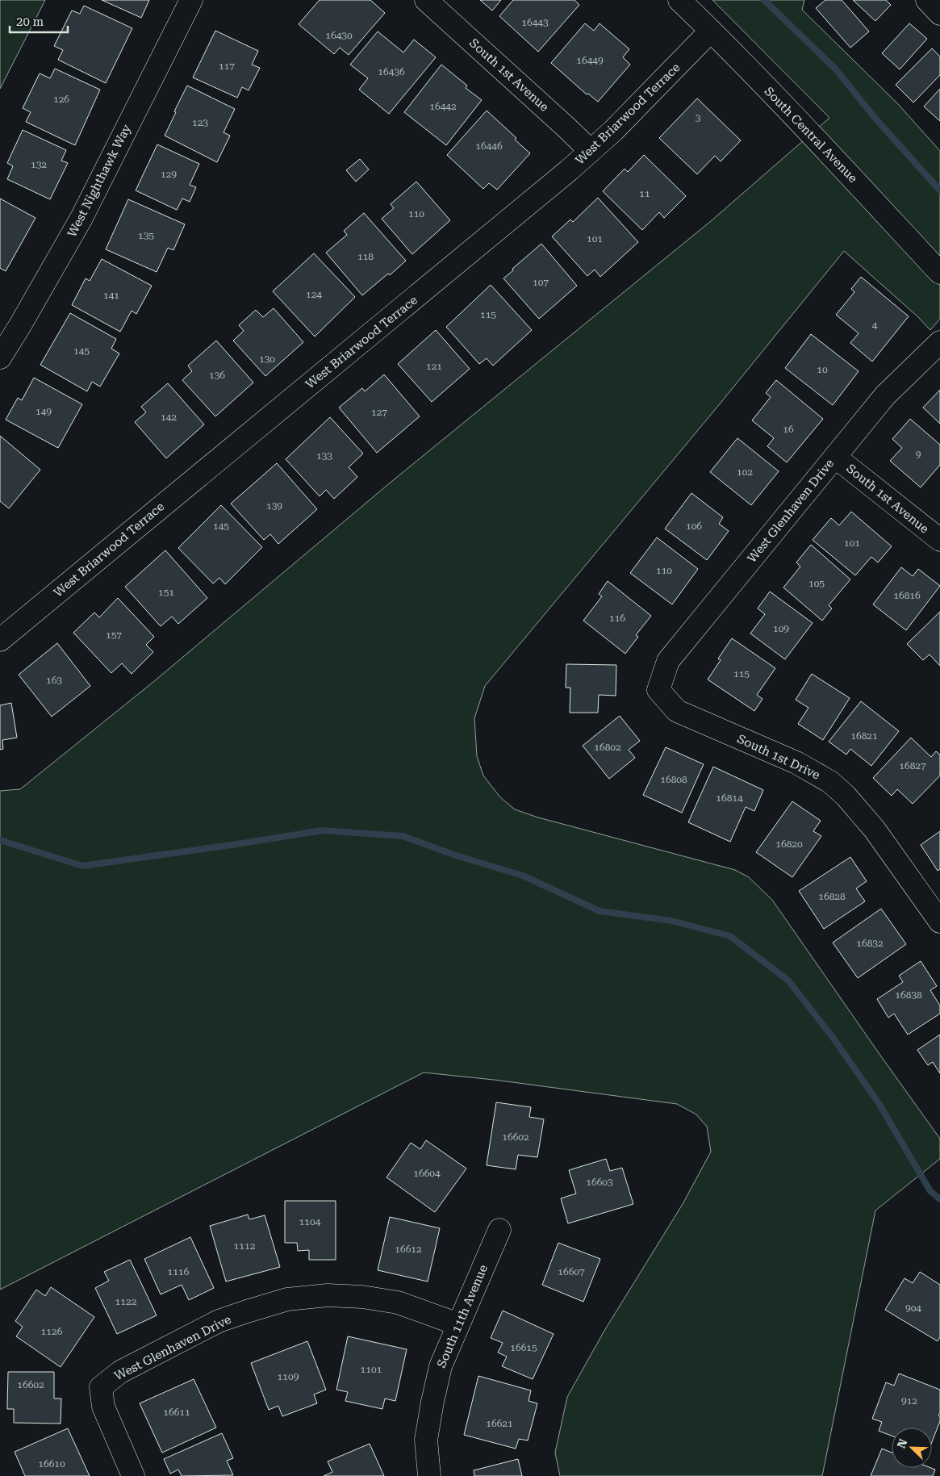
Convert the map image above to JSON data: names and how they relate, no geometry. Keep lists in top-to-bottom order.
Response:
{
  "streets": {
    "street": [
      "South 1st Avenue",
      "West Briarwood Terrace",
      "South Central Avenue",
      "West Nighthawk Way",
      "West Glenhaven Drive",
      "South 1st Drive",
      "South 11th Avenue"
    ]
  },
  "crossings": [
    ["South 1st Avenue", "West Briarwood Terrace"],
    ["South 1st Avenue", "West Glenhaven Drive"],
    ["West Briarwood Terrace", "South Central Avenue"],
    ["West Glenhaven Drive", "South 1st Drive"],
    ["West Glenhaven Drive", "South 11th Avenue"]
  ],
  "house_numbers": [
    "16443",
    "16430",
    "16449",
    "117",
    "16436",
    "126",
    "16442",
    "3",
    "123",
    "16446",
    "132",
    "129",
    "11",
    "110",
    "135",
    "101",
    "118",
    "107",
    "124",
    "141",
    "115",
    "4",
    "145",
    "130",
    "121",
    "10",
    "136",
    "149",
    "127",
    "142",
    "16",
    "9",
    "133",
    "102",
    "139",
    "145",
    "106",
    "101",
    "110",
    "105",
    "151",
    "16816",
    "116",
    "109",
    "157",
    "115",
    "163",
    "16821",
    "16802",
    "16827",
    "16808",
    "16814",
    "16820",
    "16828",
    "16832",
    "16838",
    "16602",
    "16604",
    "16603",
    "1104",
    "1112",
    "16612",
    "1116",
    "16607",
    "1122",
    "904",
    "1126",
    "16615",
    "1101",
    "1109",
    "16602",
    "912",
    "16611",
    "16621",
    "16610"
  ],
  "scale_bar": "20 m",
  "north": "top left"
}
